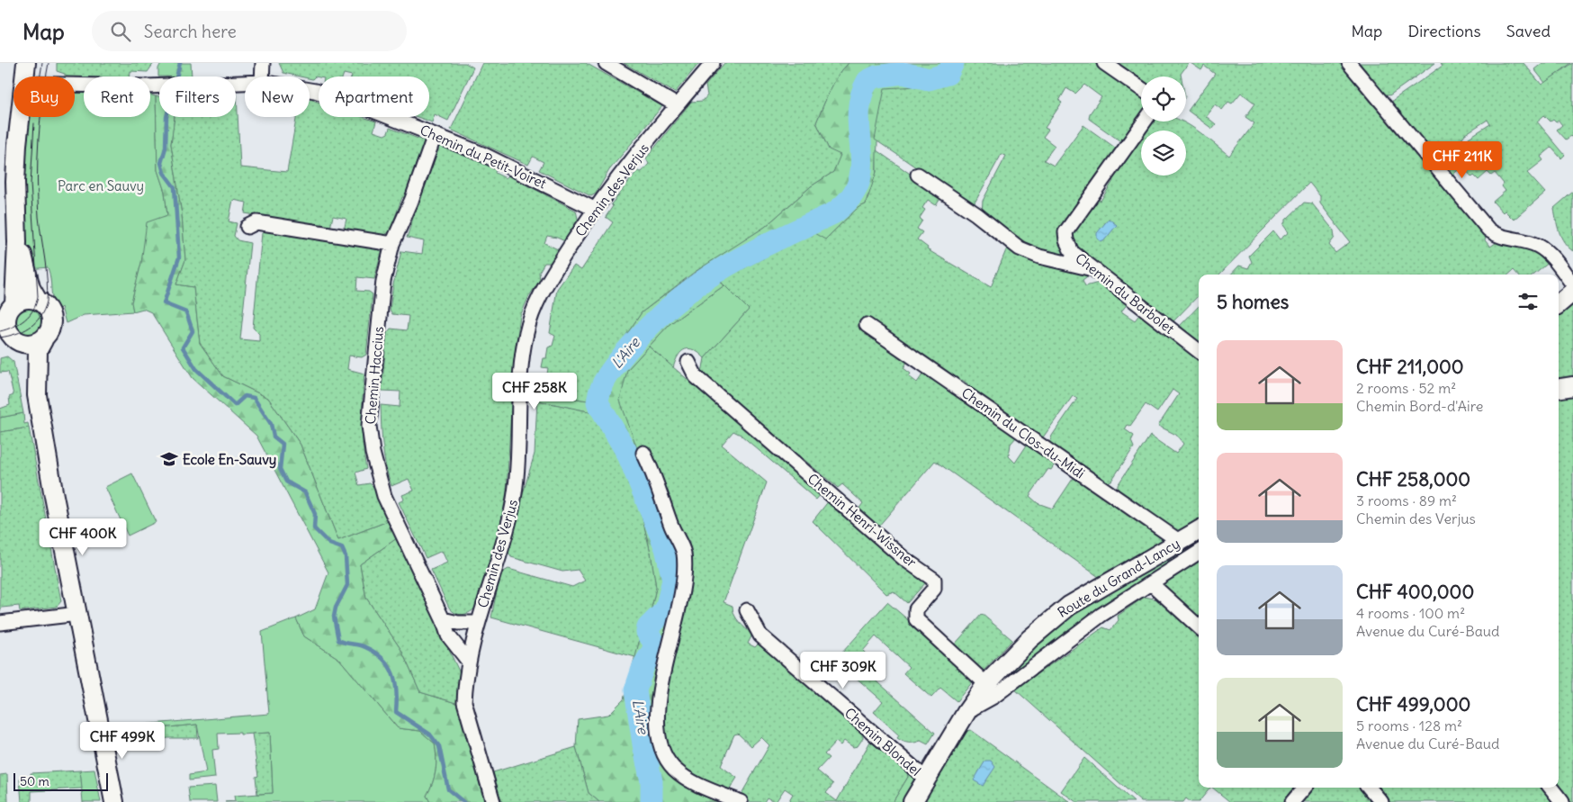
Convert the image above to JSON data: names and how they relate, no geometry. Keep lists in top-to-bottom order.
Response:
{
  "streets": {
    "street": [
      "Chemin du Petit-Voiret",
      "Chemin des Verjus",
      "Chemin du Barbolet",
      "Chemin Haccius",
      "Chemin du Clos-du-Midi",
      "Chemin Henri-Wissner",
      "Route du Grand-Lancy",
      "Chemin Blondel"
    ]
  },
  "crossings": [
    ["Chemin du Petit-Voiret", "Chemin des Verjus"],
    ["Chemin du Petit-Voiret", "Chemin Haccius"],
    ["Chemin des Verjus", "Chemin Haccius"],
    ["Chemin du Clos-du-Midi", "Route du Grand-Lancy"],
    ["Chemin Henri-Wissner", "Route du Grand-Lancy"],
    ["Route du Grand-Lancy", "Chemin Blondel"]
  ],
  "water": ["L'Aire"],
  "parks": ["Parc en Sauvy"],
  "places": {
    "school or university": ["Ecole En-Sauvy"]
  },
  "scale_bar": "50 m",
  "page": {
    "header": "Map",
    "search": "Search here",
    "nav": ["Map", "Directions", "Saved"],
    "chip": [
      "Buy",
      "Rent",
      "Filters",
      "New",
      "Apartment"
    ],
    "price": [
      "CHF 211K",
      "CHF 258K",
      "CHF 400K",
      "CHF 309K",
      "CHF 499K"
    ],
    "heading": "5 homes",
    "list": [
      {
        "name": "CHF 211,000",
        "note": "2 rooms · 52 m² · Chemin Bord-d'Aire"
      },
      {
        "name": "CHF 258,000",
        "note": "3 rooms · 89 m² · Chemin des Verjus"
      },
      {
        "name": "CHF 400,000",
        "note": "4 rooms · 100 m² · Avenue du Curé-Baud"
      },
      {
        "name": "CHF 499,000",
        "note": "5 rooms · 128 m² · Avenue du Curé-Baud"
      }
    ],
    "scale": "50 m"
  }
}
